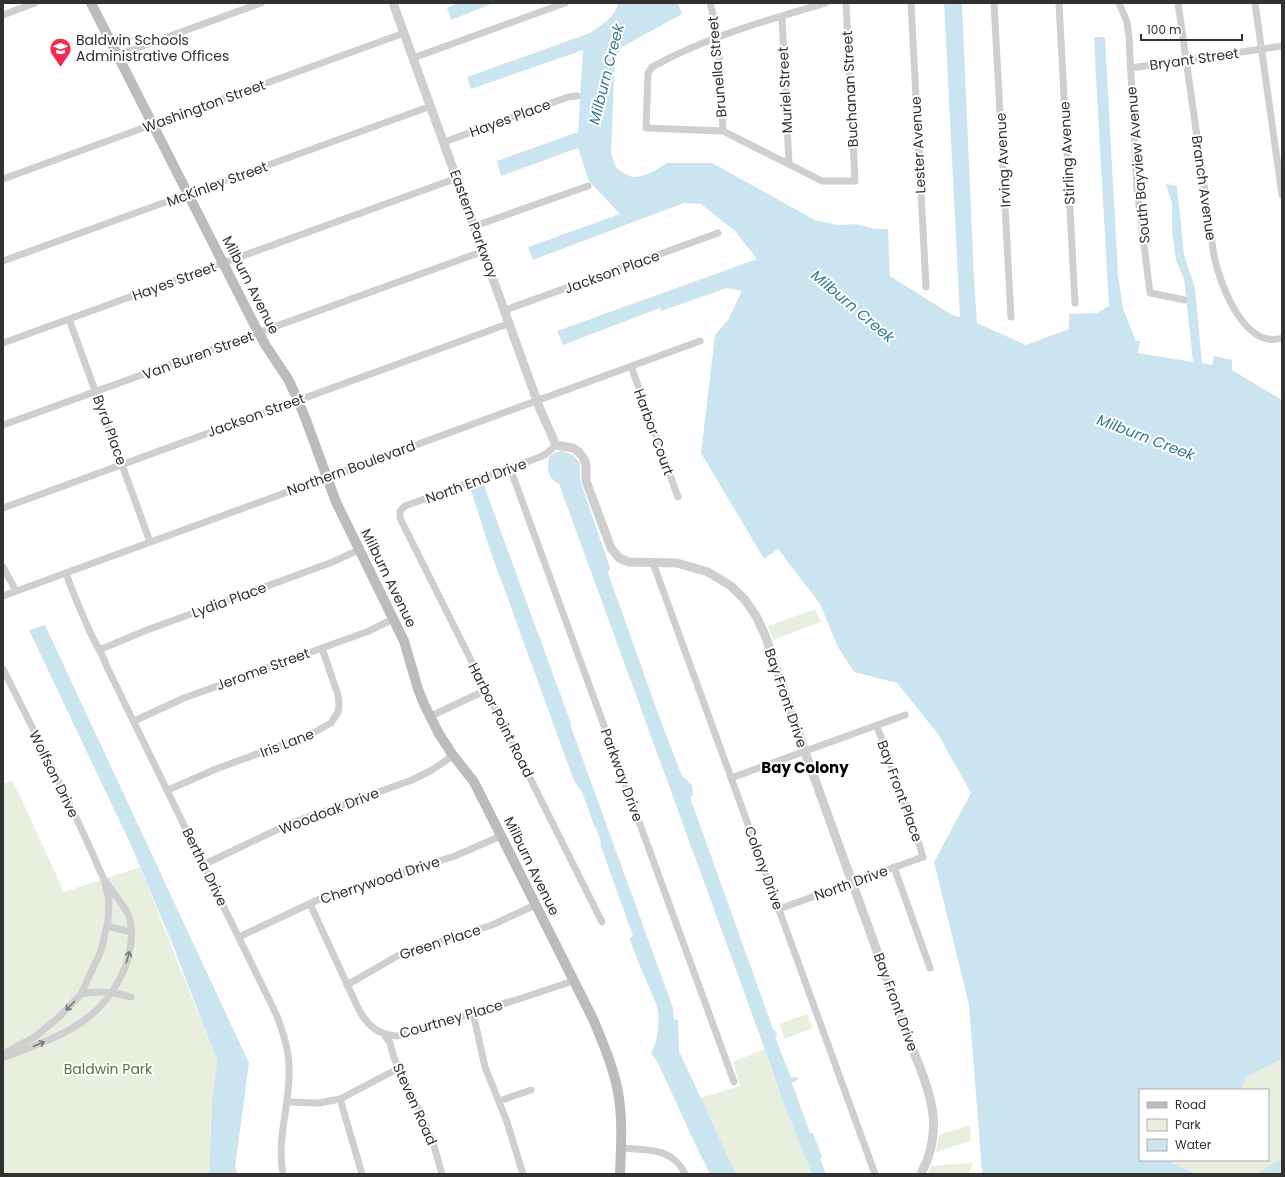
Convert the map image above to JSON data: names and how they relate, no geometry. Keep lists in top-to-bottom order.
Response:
{
  "streets": {
    "main road": ["Milburn Avenue"],
    "street": [
      "Bryant Street",
      "Brunella Street",
      "Buchanan Street",
      "Muriel Street",
      "Washington Street",
      "Hayes Place",
      "Lester Avenue",
      "Stirling Avenue",
      "Irving Avenue",
      "South Bayview Avenue",
      "McKinley Street",
      "Branch Avenue",
      "Eastern Parkway",
      "Jackson Place",
      "Hayes Street",
      "Van Buren Street",
      "Jackson Street",
      "Byrd Place",
      "Harbor Court",
      "Northern Boulevard",
      "North End Drive",
      "Lydia Place",
      "Jerome Street",
      "Bay Front Drive",
      "Harbor Point Road",
      "Iris Lane",
      "Wolfson Drive",
      "Parkway Drive",
      "Bay Front Place",
      "Woodoak Drive",
      "Bertha Drive",
      "Colony Drive",
      "Cherrywood Drive",
      "North Drive",
      "Green Place",
      "Courtney Place",
      "Steven Road"
    ]
  },
  "crossings": [
    ["Bryant Street", "South Bayview Avenue"],
    ["Bryant Street", "Branch Avenue"],
    ["Buchanan Street", "Muriel Street"],
    ["Washington Street", "Eastern Parkway"],
    ["Washington Street", "Milburn Avenue"],
    ["Hayes Place", "Eastern Parkway"],
    ["McKinley Street", "Eastern Parkway"],
    ["McKinley Street", "Milburn Avenue"],
    ["Eastern Parkway", "Jackson Place"],
    ["Eastern Parkway", "Hayes Street"],
    ["Eastern Parkway", "Van Buren Street"],
    ["Eastern Parkway", "Jackson Street"],
    ["Eastern Parkway", "Northern Boulevard"],
    ["Eastern Parkway", "North End Drive"],
    ["Eastern Parkway", "Bay Front Drive"],
    ["Hayes Street", "Milburn Avenue"],
    ["Hayes Street", "Byrd Place"],
    ["Milburn Avenue", "Van Buren Street"],
    ["Milburn Avenue", "Jackson Street"],
    ["Milburn Avenue", "Northern Boulevard"],
    ["Milburn Avenue", "Lydia Place"],
    ["Milburn Avenue", "Jerome Street"],
    ["Milburn Avenue", "Woodoak Drive"],
    ["Milburn Avenue", "Cherrywood Drive"],
    ["Milburn Avenue", "Green Place"],
    ["Milburn Avenue", "Courtney Place"],
    ["Van Buren Street", "Byrd Place"],
    ["Jackson Street", "Byrd Place"],
    ["Byrd Place", "Northern Boulevard"],
    ["Harbor Court", "Northern Boulevard"],
    ["Northern Boulevard", "Bertha Drive"],
    ["North End Drive", "Bay Front Drive"],
    ["North End Drive", "Harbor Point Road"],
    ["North End Drive", "Parkway Drive"],
    ["Lydia Place", "Bertha Drive"],
    ["Jerome Street", "Iris Lane"],
    ["Jerome Street", "Bertha Drive"],
    ["Bay Front Drive", "Colony Drive"],
    ["Bay Front Drive", "North Drive"],
    ["Iris Lane", "Bertha Drive"],
    ["Bay Front Place", "North Drive"],
    ["Woodoak Drive", "Bertha Drive"],
    ["Bertha Drive", "Cherrywood Drive"],
    ["Colony Drive", "North Drive"],
    ["Cherrywood Drive", "Courtney Place"],
    ["Green Place", "Courtney Place"],
    ["Courtney Place", "Steven Road"]
  ],
  "districts": ["Bay Colony"],
  "water": ["Milburn Creek"],
  "parks": ["Baldwin Park"],
  "places": {
    "school or university": ["Baldwin Schools Administrative Offices"]
  },
  "legend": ["Road", "Park", "Water"],
  "scale_bar": "100 m"
}
